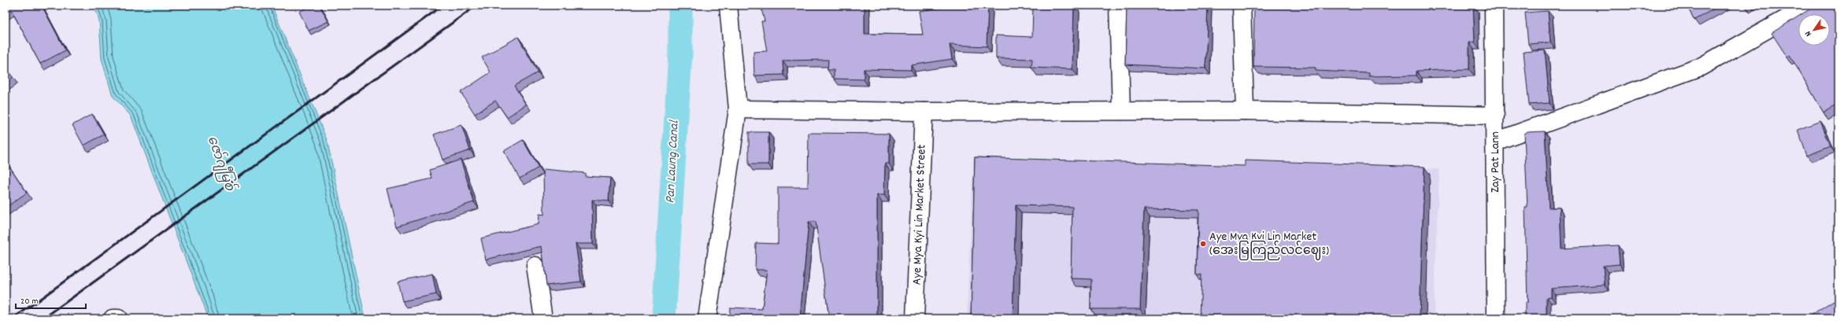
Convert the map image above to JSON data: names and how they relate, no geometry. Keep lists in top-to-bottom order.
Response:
{
  "streets": {
    "street": ["Zay Pat Lann", "Aye Mya Kyi Lin Market Street"]
  },
  "water": ["Pan Laung Canal", "ဇော်ဂျီမြစ်"],
  "places": ["Aye Mya Kyi Lin Market (အေးမြကြည်လင်ဈေး)"],
  "scale_bar": "20 m",
  "north": "bottom left"
}
